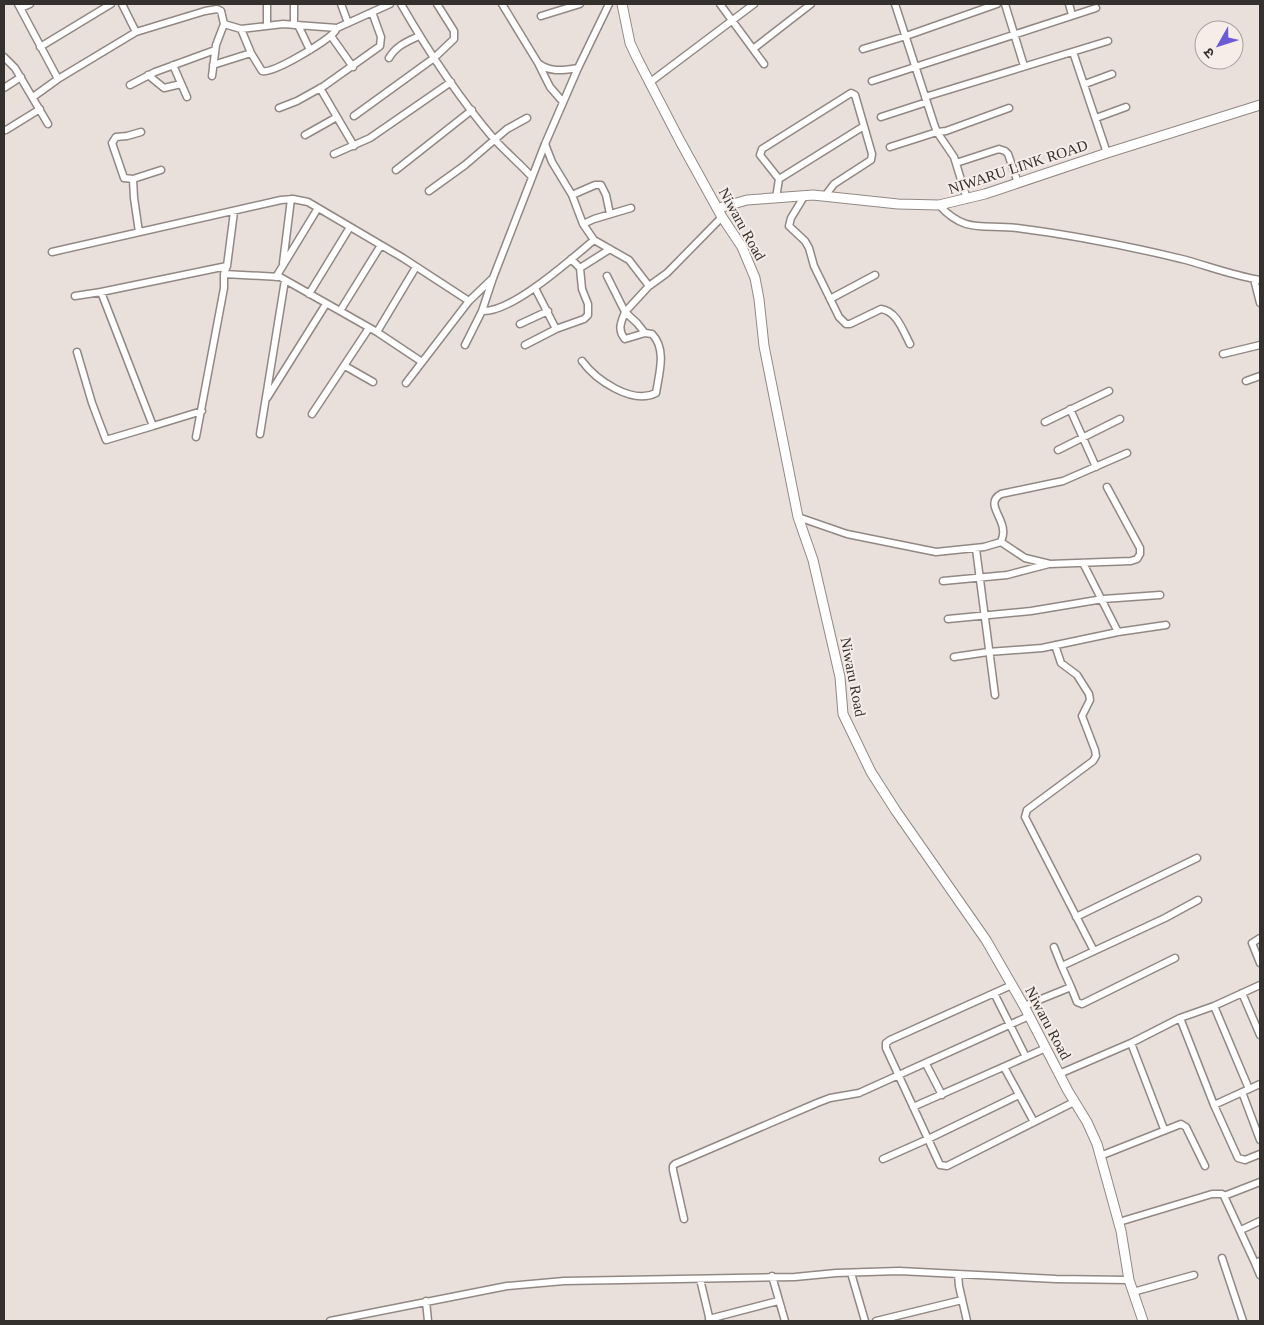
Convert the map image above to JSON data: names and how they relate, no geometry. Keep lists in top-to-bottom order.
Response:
{
  "streets": {
    "street": ["NIWARU LINK ROAD", "Niwaru Road"]
  },
  "crossings": [
    ["NIWARU LINK ROAD", "Niwaru Road"]
  ],
  "north": "bottom left"
}
